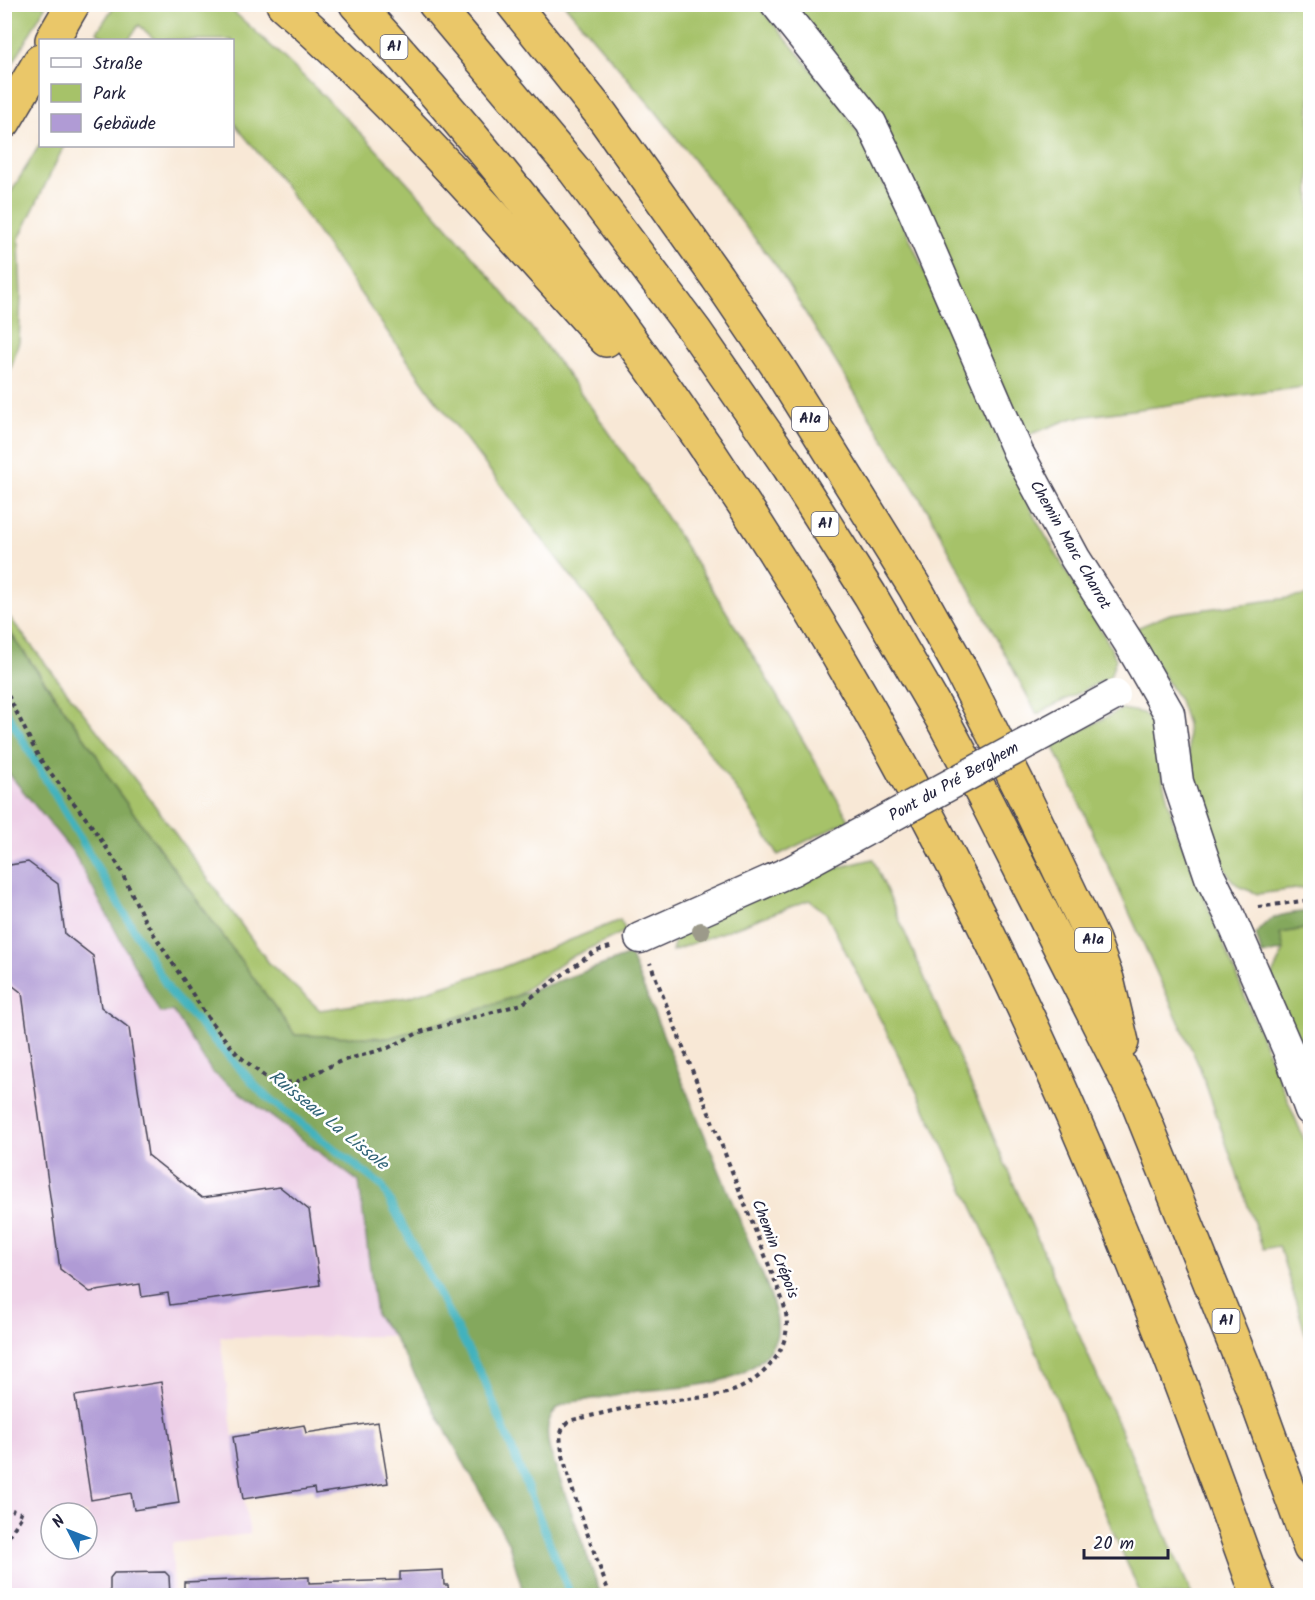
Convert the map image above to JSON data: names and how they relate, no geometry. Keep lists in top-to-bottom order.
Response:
{
  "streets": {
    "highway": ["A1", "A1a"],
    "street": ["Chemin Marc Charrot", "Pont du Pré Berghem"],
    "path": ["Chemin Crépois"]
  },
  "crossings": [
    ["A1", "A1a"],
    ["Chemin Marc Charrot", "Pont du Pré Berghem"],
    ["Pont du Pré Berghem", "Chemin Crépois"]
  ],
  "water": ["Ruisseau La Lissole"],
  "legend": ["Straße", "Park", "Gebäude"],
  "scale_bar": "20 m",
  "north": "top left"
}
